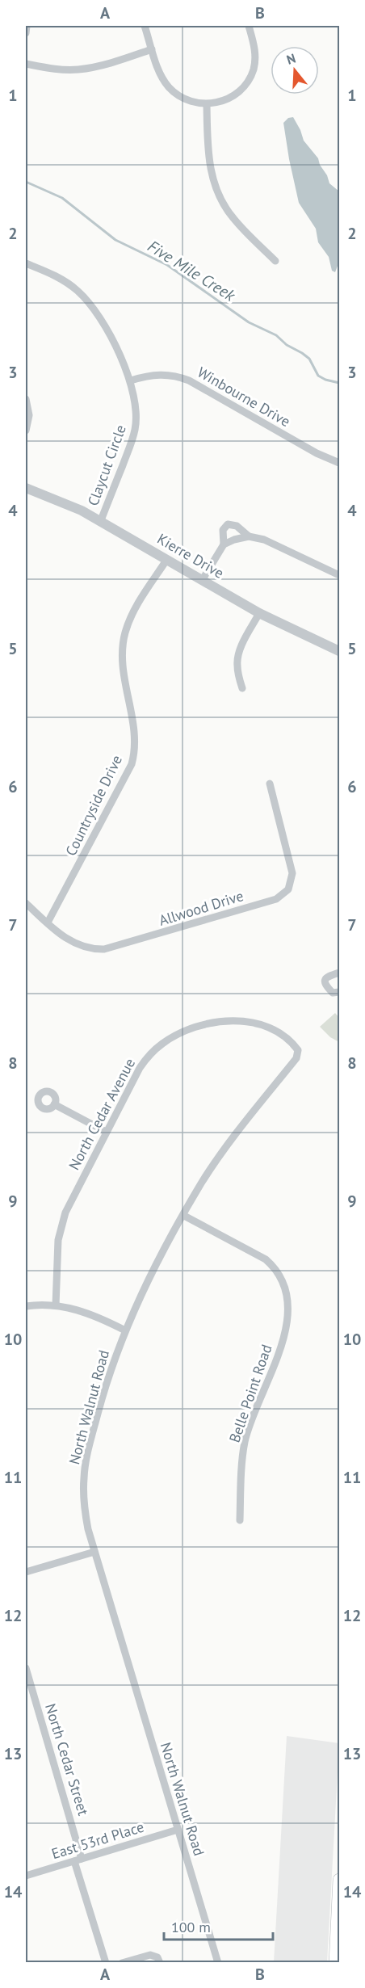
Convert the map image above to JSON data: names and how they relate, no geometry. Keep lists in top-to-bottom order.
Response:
{
  "streets": {
    "street": [
      "Winbourne Drive",
      "Claycut Circle",
      "Kierre Drive",
      "Countryside Drive",
      "Allwood Drive",
      "North Cedar Avenue",
      "Belle Point Road",
      "North Walnut Road",
      "North Cedar Street",
      "East 53rd Place"
    ]
  },
  "crossings": [
    ["Winbourne Drive", "Claycut Circle"],
    ["Claycut Circle", "Kierre Drive"],
    ["Kierre Drive", "Countryside Drive"],
    ["Countryside Drive", "Allwood Drive"],
    ["North Cedar Avenue", "North Walnut Road"],
    ["Belle Point Road", "North Walnut Road"],
    ["North Walnut Road", "East 53rd Place"],
    ["North Cedar Street", "East 53rd Place"]
  ],
  "water": ["Five Mile Creek"],
  "scale_bar": "100 m",
  "north": "top",
  "grid": {
    "columns": ["A", "B"],
    "rows": [
      "1",
      "2",
      "3",
      "4",
      "5",
      "6",
      "7",
      "8",
      "9",
      "10",
      "11",
      "12",
      "13",
      "14"
    ]
  }
}
